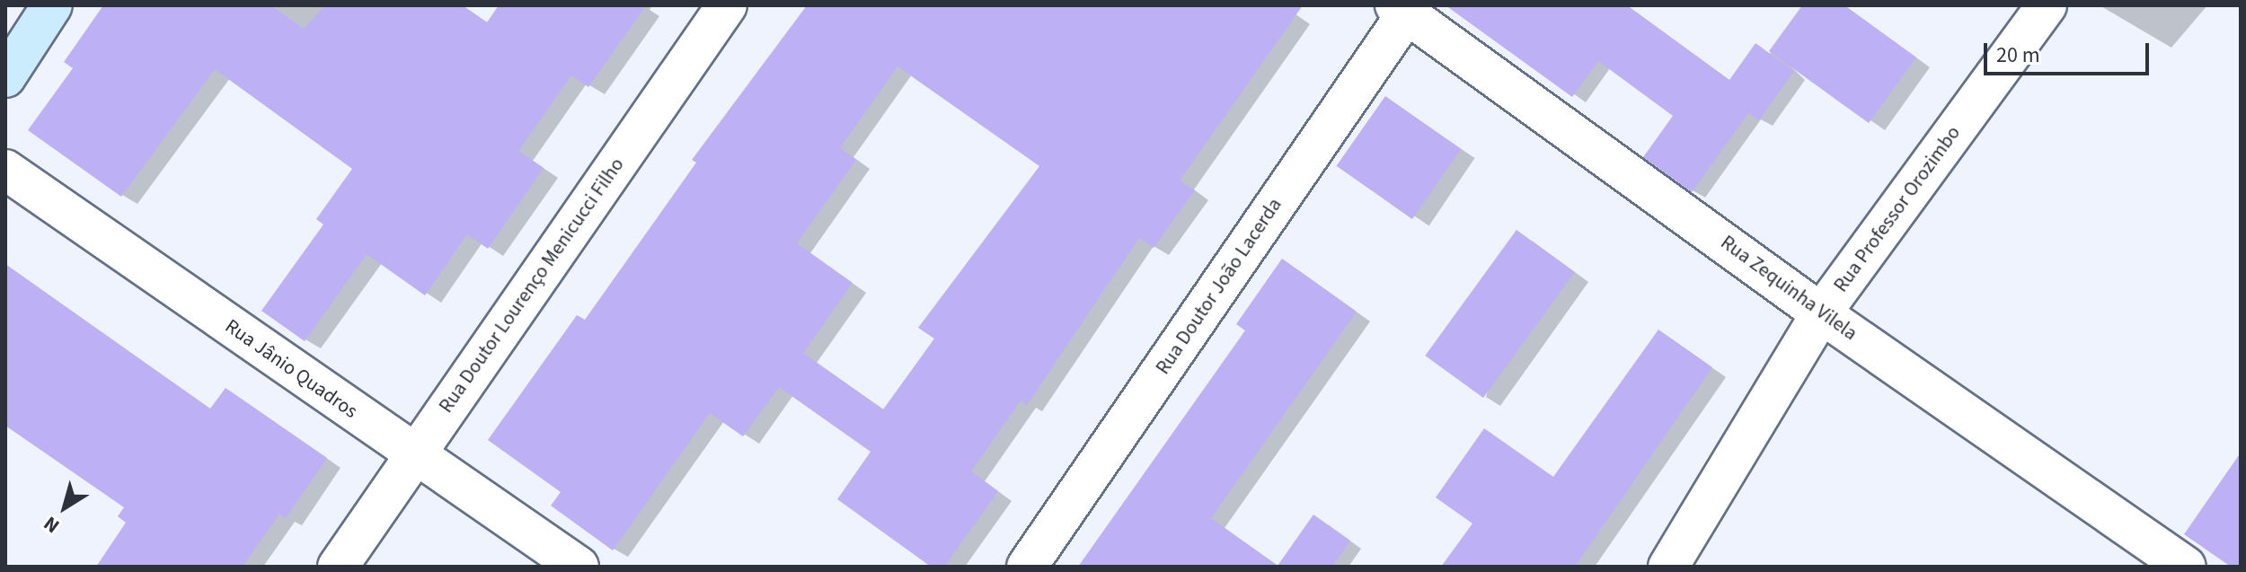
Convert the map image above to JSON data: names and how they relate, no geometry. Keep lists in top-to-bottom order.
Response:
{
  "streets": {
    "street": [
      "Rua Professor Orozimbo",
      "Rua Doutor Lourenço Menicucci Filho",
      "Rua Doutor João Lacerda",
      "Rua Zequinha Vilela",
      "Rua Jânio Quadros"
    ]
  },
  "crossings": [
    ["Rua Professor Orozimbo", "Rua Zequinha Vilela"],
    ["Rua Doutor Lourenço Menicucci Filho", "Rua Jânio Quadros"],
    ["Rua Doutor João Lacerda", "Rua Zequinha Vilela"]
  ],
  "scale_bar": "20 m",
  "north": "bottom left"
}
